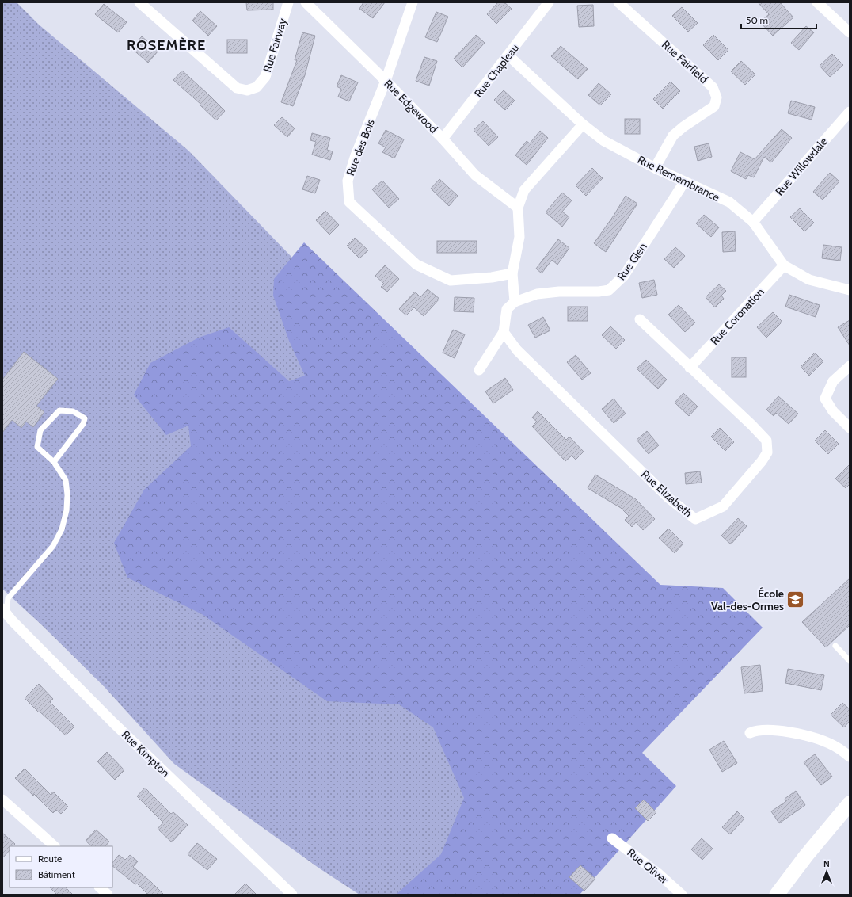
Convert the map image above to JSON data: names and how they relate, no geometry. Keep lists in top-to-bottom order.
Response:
{
  "streets": {
    "street": [
      "Rue Fairway",
      "Rue Fairfield",
      "Rue Chapleau",
      "Rue Edgewood",
      "Rue des Bois",
      "Rue Willowdale",
      "Rue Remembrance",
      "Rue Glen",
      "Rue Coronation",
      "Rue Elizabeth",
      "Rue Kimpton",
      "Rue Oliver"
    ]
  },
  "crossings": [
    ["Rue Fairfield", "Rue Remembrance"],
    ["Rue Chapleau", "Rue Edgewood"],
    ["Rue Chapleau", "Rue Remembrance"],
    ["Rue Edgewood", "Rue des Bois"],
    ["Rue Willowdale", "Rue Remembrance"],
    ["Rue Remembrance", "Rue Glen"],
    ["Rue Remembrance", "Rue Coronation"],
    ["Rue Coronation", "Rue Elizabeth"]
  ],
  "districts": ["ROSEMÈRE"],
  "places": {
    "school or university": ["École Val-des-Ormes"]
  },
  "legend": ["Route", "Bâtiment"],
  "scale_bar": "50 m",
  "north": "top"
}
